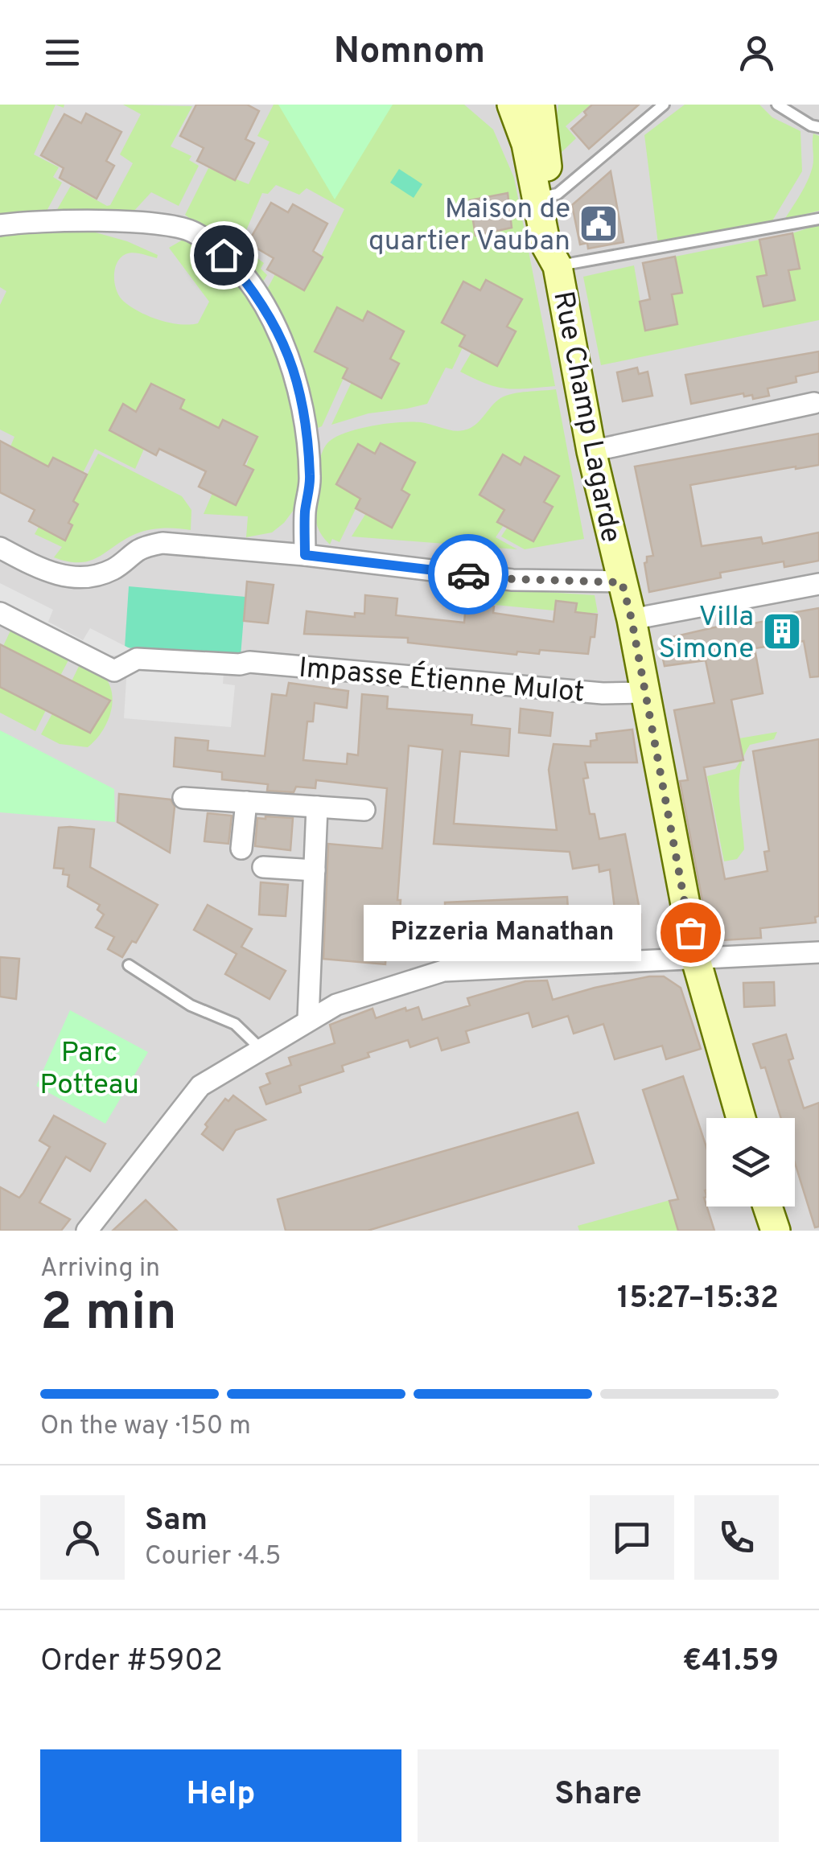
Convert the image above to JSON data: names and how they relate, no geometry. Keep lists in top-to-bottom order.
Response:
{
  "streets": {
    "main road": ["Rue Champ Lagarde"],
    "street": ["Impasse Étienne Mulot"]
  },
  "crossings": [
    ["Rue Champ Lagarde", "Impasse Étienne Mulot"]
  ],
  "parks": ["Parc Potteau"],
  "places": {
    "public building": ["Maison de quartier Vauban"],
    "building": ["Villa Simone"],
    "other": ["Pizzeria Manathan"]
  },
  "page": {
    "header": "Nomnom",
    "bubble": "Pizzeria Manathan",
    "heading": ["2 min", "Arriving in", "15:27–15:32"],
    "panel": [
      "Sam",
      "Courier · 4.5",
      "Order #5902",
      "€41.59"
    ],
    "bar": "On the way · 150 m",
    "buttons": ["Help", "Share"]
  }
}
